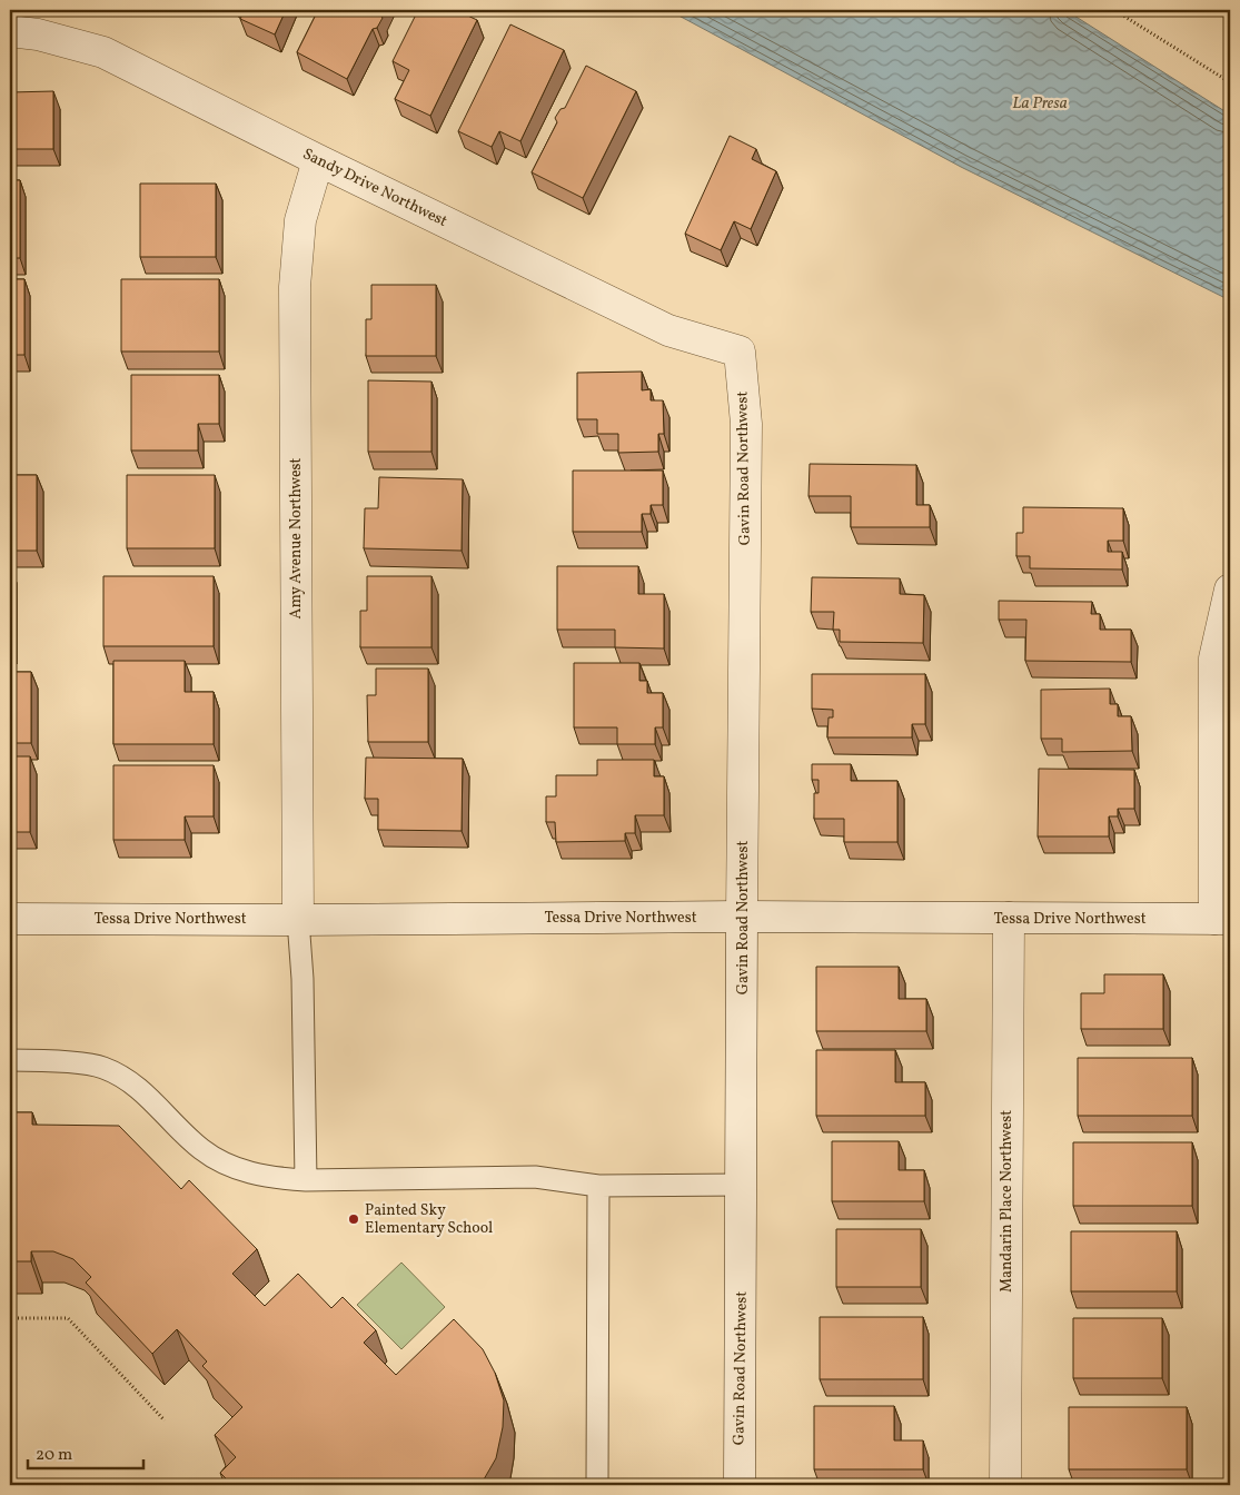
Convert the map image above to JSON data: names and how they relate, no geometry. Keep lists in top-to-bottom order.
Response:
{
  "streets": {
    "street": [
      "Sandy Drive Northwest",
      "Gavin Road Northwest",
      "Amy Avenue Northwest",
      "Tessa Drive Northwest",
      "Mandarin Place Northwest"
    ]
  },
  "crossings": [
    ["Sandy Drive Northwest", "Gavin Road Northwest"],
    ["Sandy Drive Northwest", "Amy Avenue Northwest"],
    ["Gavin Road Northwest", "Tessa Drive Northwest"],
    ["Amy Avenue Northwest", "Tessa Drive Northwest"],
    ["Tessa Drive Northwest", "Mandarin Place Northwest"]
  ],
  "water": ["La Presa"],
  "places": ["Painted Sky Elementary School"],
  "scale_bar": "20 m"
}
